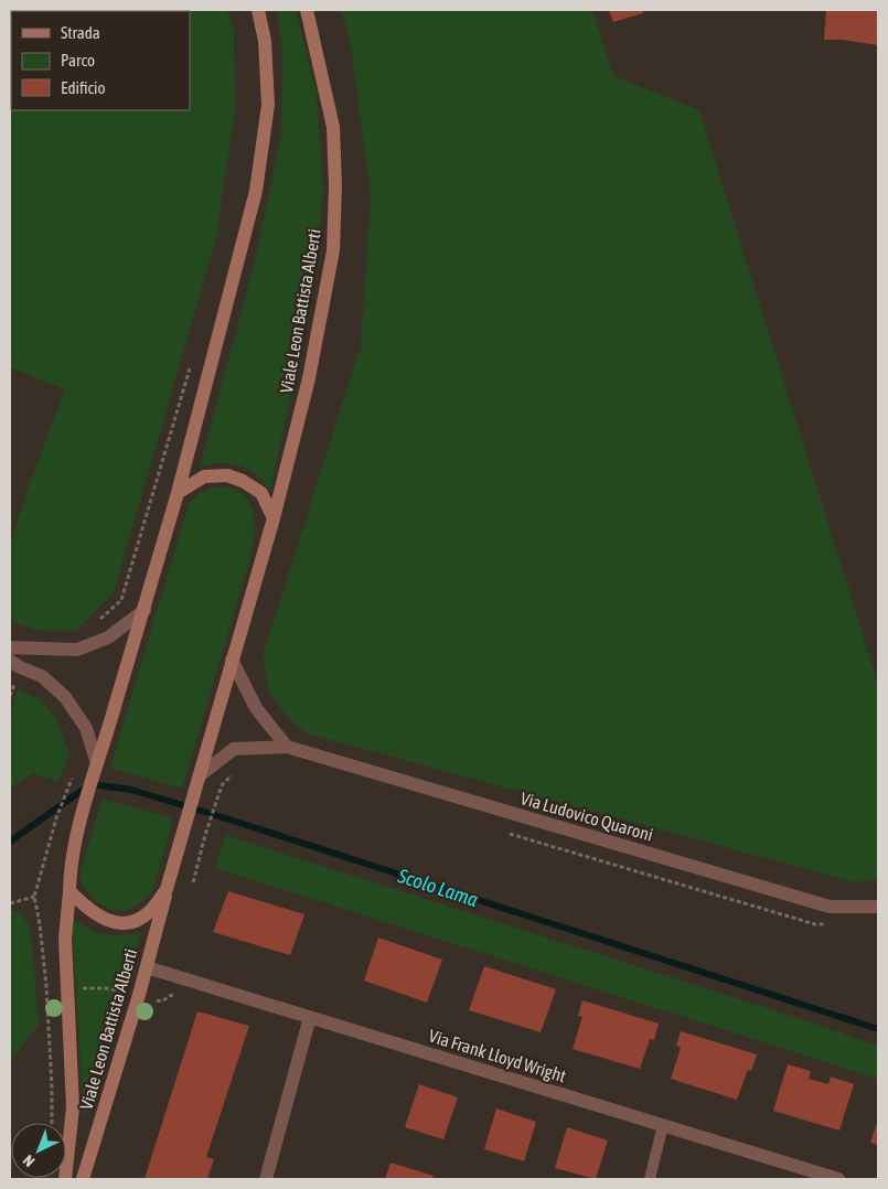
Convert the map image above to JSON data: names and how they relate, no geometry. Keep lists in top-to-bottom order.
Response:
{
  "streets": {
    "main road": ["Viale Leon Battista Alberti"],
    "street": ["Via Ludovico Quaroni", "Via Frank Lloyd Wright"]
  },
  "crossings": [
    ["Viale Leon Battista Alberti", "Via Ludovico Quaroni"],
    ["Viale Leon Battista Alberti", "Via Frank Lloyd Wright"]
  ],
  "water": ["Scolo Lama"],
  "legend": ["Strada", "Parco", "Edificio"],
  "north": "bottom left"
}
